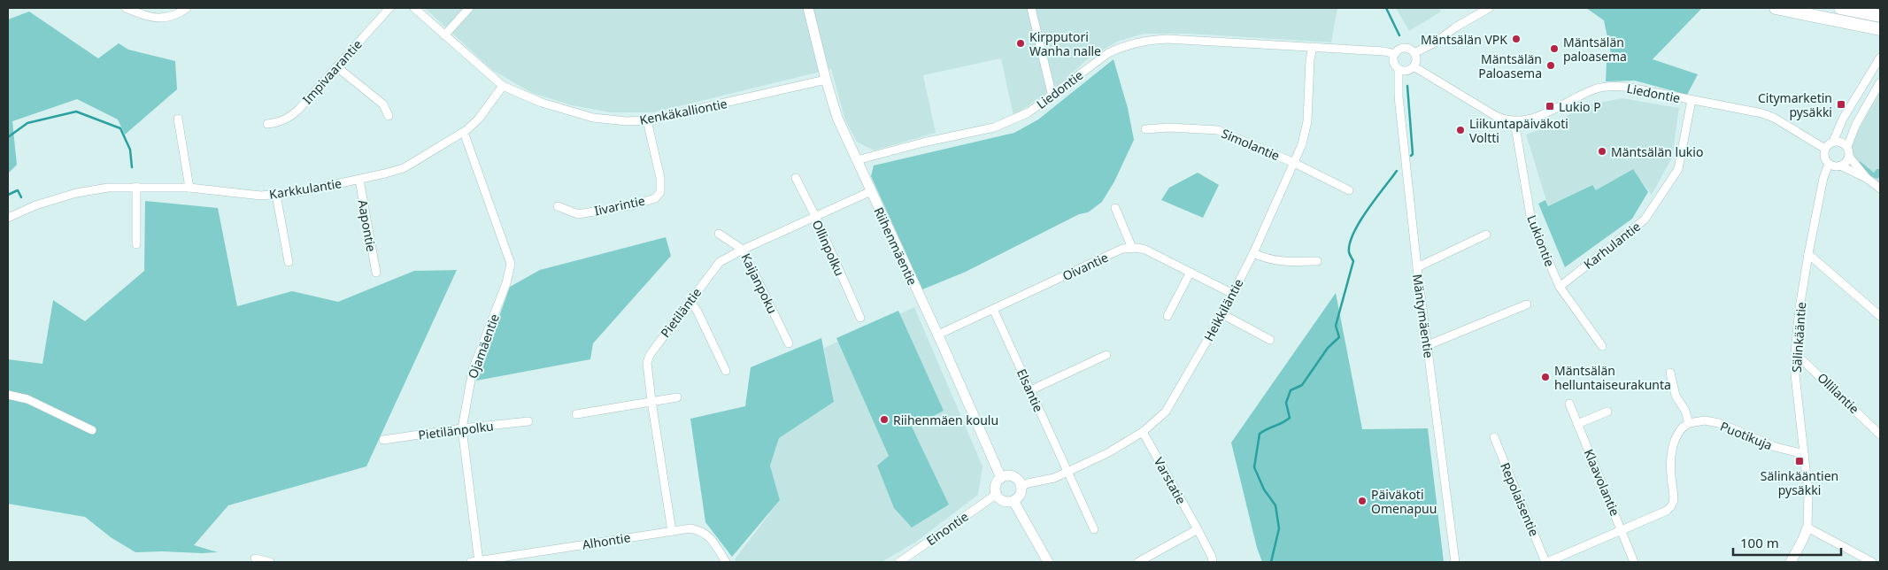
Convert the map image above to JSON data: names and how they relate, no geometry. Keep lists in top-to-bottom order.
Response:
{
  "streets": {
    "street": [
      "Impivaarantie",
      "Liedontie",
      "Kenkäkalliontie",
      "Simolantie",
      "Karkkulantie",
      "Iivarintie",
      "Aapontie",
      "Lukiontie",
      "Karhulantie",
      "Riihenmäentie",
      "Ollinpolku",
      "Oivantie",
      "Kaijanpoku",
      "Heikkiläntie",
      "Pietiläntie",
      "Mäntymäentie",
      "Sälinkääntie",
      "Ojamäentie",
      "Elsantie",
      "Ollilantie",
      "Pietilänpolku",
      "Puotikuja",
      "Varstatie",
      "Klaavolantie",
      "Repolaisentie",
      "Einontie",
      "Alhontie"
    ]
  },
  "crossings": [
    ["Liedontie", "Lukiontie"],
    ["Liedontie", "Karhulantie"],
    ["Liedontie", "Riihenmäentie"],
    ["Liedontie", "Heikkiläntie"],
    ["Liedontie", "Mäntymäentie"],
    ["Liedontie", "Sälinkääntie"],
    ["Kenkäkalliontie", "Karkkulantie"],
    ["Kenkäkalliontie", "Iivarintie"],
    ["Kenkäkalliontie", "Riihenmäentie"],
    ["Simolantie", "Heikkiläntie"],
    ["Karkkulantie", "Aapontie"],
    ["Lukiontie", "Karhulantie"],
    ["Riihenmäentie", "Oivantie"],
    ["Riihenmäentie", "Heikkiläntie"],
    ["Riihenmäentie", "Pietiläntie"],
    ["Riihenmäentie", "Einontie"],
    ["Ollinpolku", "Pietiläntie"],
    ["Oivantie", "Elsantie"],
    ["Kaijanpoku", "Pietiläntie"],
    ["Heikkiläntie", "Elsantie"],
    ["Heikkiläntie", "Varstatie"],
    ["Heikkiläntie", "Einontie"],
    ["Pietiläntie", "Alhontie"],
    ["Sälinkääntie", "Ollilantie"],
    ["Sälinkääntie", "Puotikuja"],
    ["Ojamäentie", "Pietilänpolku"],
    ["Ojamäentie", "Alhontie"]
  ],
  "places": {
    "other": [
      "Mäntsälän VPK",
      "Kirpputori Wanha nalle",
      "Mäntsälän paloasema",
      "Mäntsälän Paloasema",
      "Liikuntapäiväkoti Voltti",
      "Mäntsälän lukio",
      "Mäntsälän helluntaiseurakunta",
      "Riihenmäen koulu",
      "Päiväkoti Omenapuu"
    ],
    "transit": ["Citymarketin pysäkki", "Lukio P", "Sälinkääntien pysäkki"]
  },
  "scale_bar": "100 m"
}
